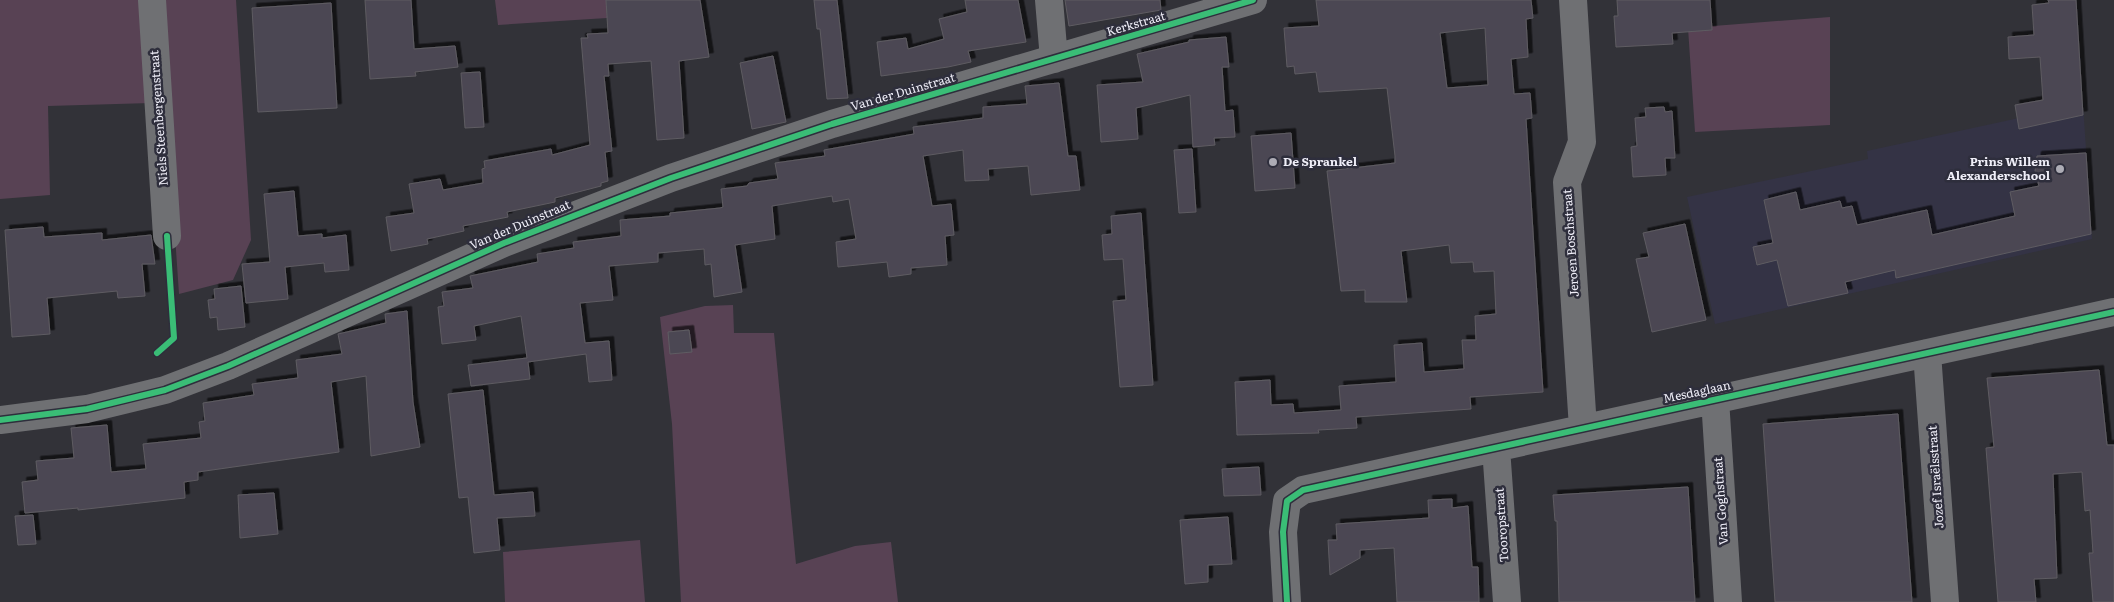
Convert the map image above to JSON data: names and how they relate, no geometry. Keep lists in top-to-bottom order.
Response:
{
  "streets": {
    "street": [
      "Kerkstraat",
      "Van der Duinstraat",
      "Niels Steenbergenstraat",
      "Jeroen Boschstraat",
      "Mesdaglaan",
      "Jozef Israëlsstraat",
      "Van Goghstraat",
      "Tooropstraat"
    ]
  },
  "crossings": [
    ["Kerkstraat", "Van der Duinstraat"],
    ["Jeroen Boschstraat", "Mesdaglaan"],
    ["Mesdaglaan", "Jozef Israëlsstraat"],
    ["Mesdaglaan", "Van Goghstraat"],
    ["Mesdaglaan", "Tooropstraat"]
  ],
  "places": ["De Sprankel", "Prins Willem Alexanderschool"]
}
